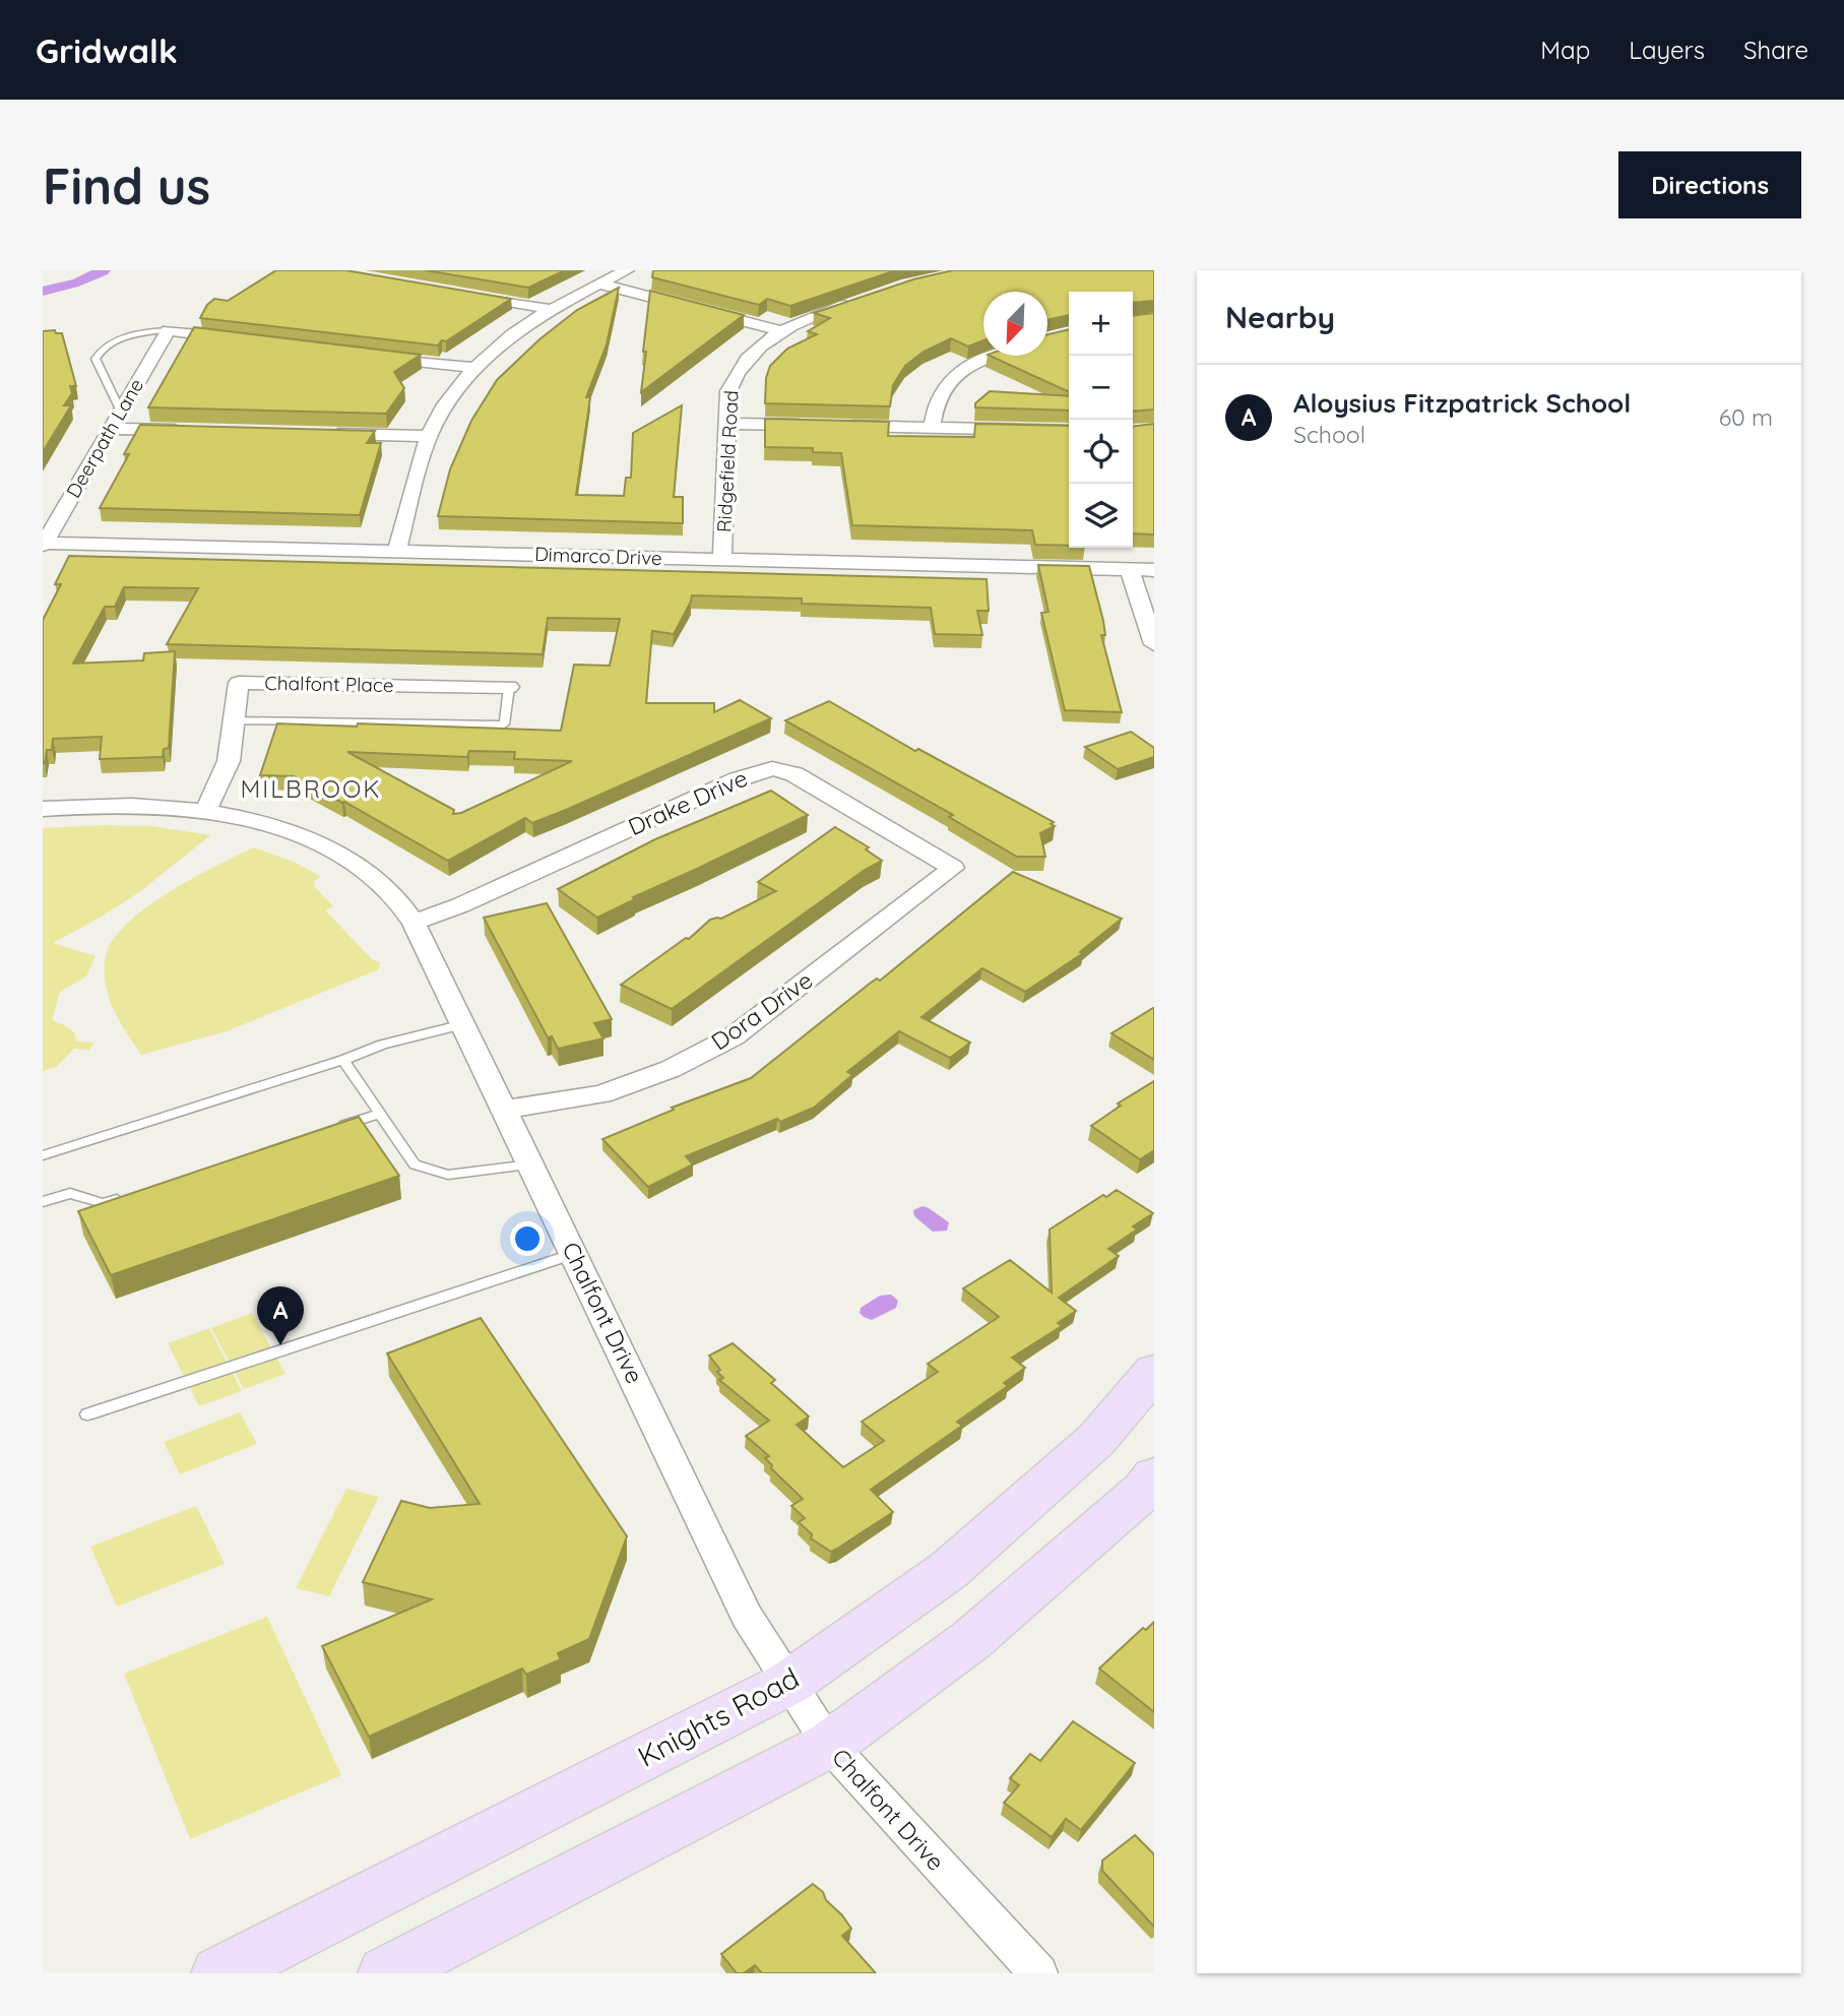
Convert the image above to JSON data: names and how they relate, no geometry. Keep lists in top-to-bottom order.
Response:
{
  "streets": {
    "main road": ["Knights Road"],
    "street": [
      "Deerpath Lane",
      "Ridgefield Road",
      "Dimarco Drive",
      "Chalfont Place",
      "Drake Drive",
      "Dora Drive",
      "Chalfont Drive"
    ]
  },
  "crossings": [
    ["Deerpath Lane", "Dimarco Drive"],
    ["Ridgefield Road", "Dimarco Drive"],
    ["Chalfont Place", "Chalfont Drive"],
    ["Drake Drive", "Dora Drive"],
    ["Drake Drive", "Chalfont Drive"],
    ["Dora Drive", "Chalfont Drive"],
    ["Chalfont Drive", "Knights Road"]
  ],
  "districts": ["MILBROOK"],
  "north": "bottom left",
  "page": {
    "header": "Gridwalk",
    "nav": ["Map", "Layers", "Share"],
    "buttons": "Directions",
    "title": "Find us",
    "heading": "Nearby",
    "map_buttons": ["+", "−"],
    "list": [
      {
        "mark": "A",
        "name": "Aloysius Fitzpatrick School",
        "note": "School",
        "value": "60 m"
      }
    ],
    "pins": "A"
  }
}
